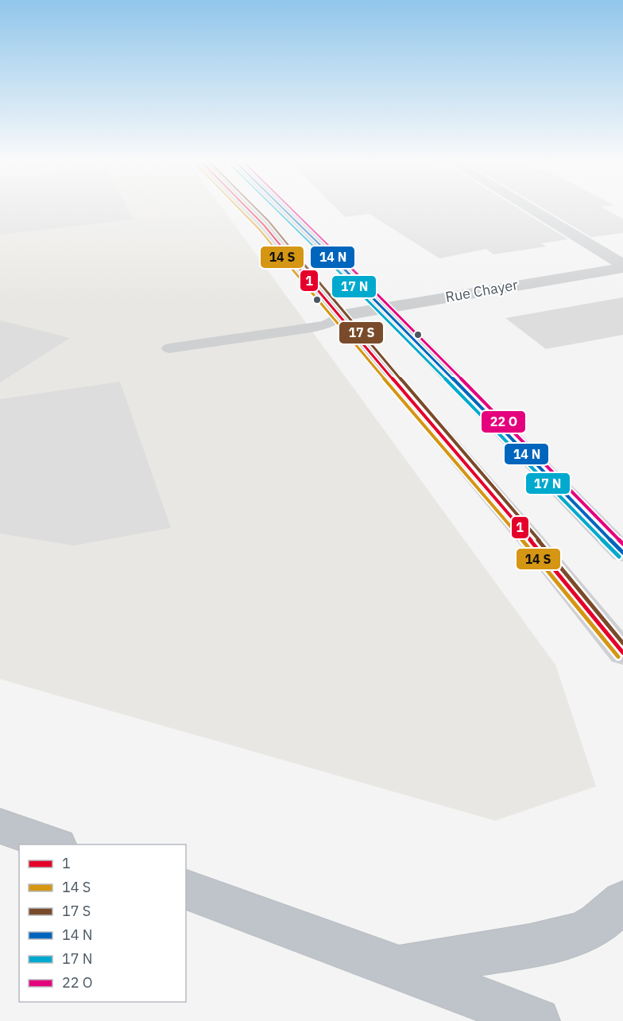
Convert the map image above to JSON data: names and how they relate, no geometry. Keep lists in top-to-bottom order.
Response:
{
  "streets": {
    "street": ["Rue Chayer"]
  },
  "lines": ["transit line 1"],
  "legend": [
    "1",
    "14 S",
    "17 S",
    "14 N",
    "17 N",
    "22 O"
  ]
}
